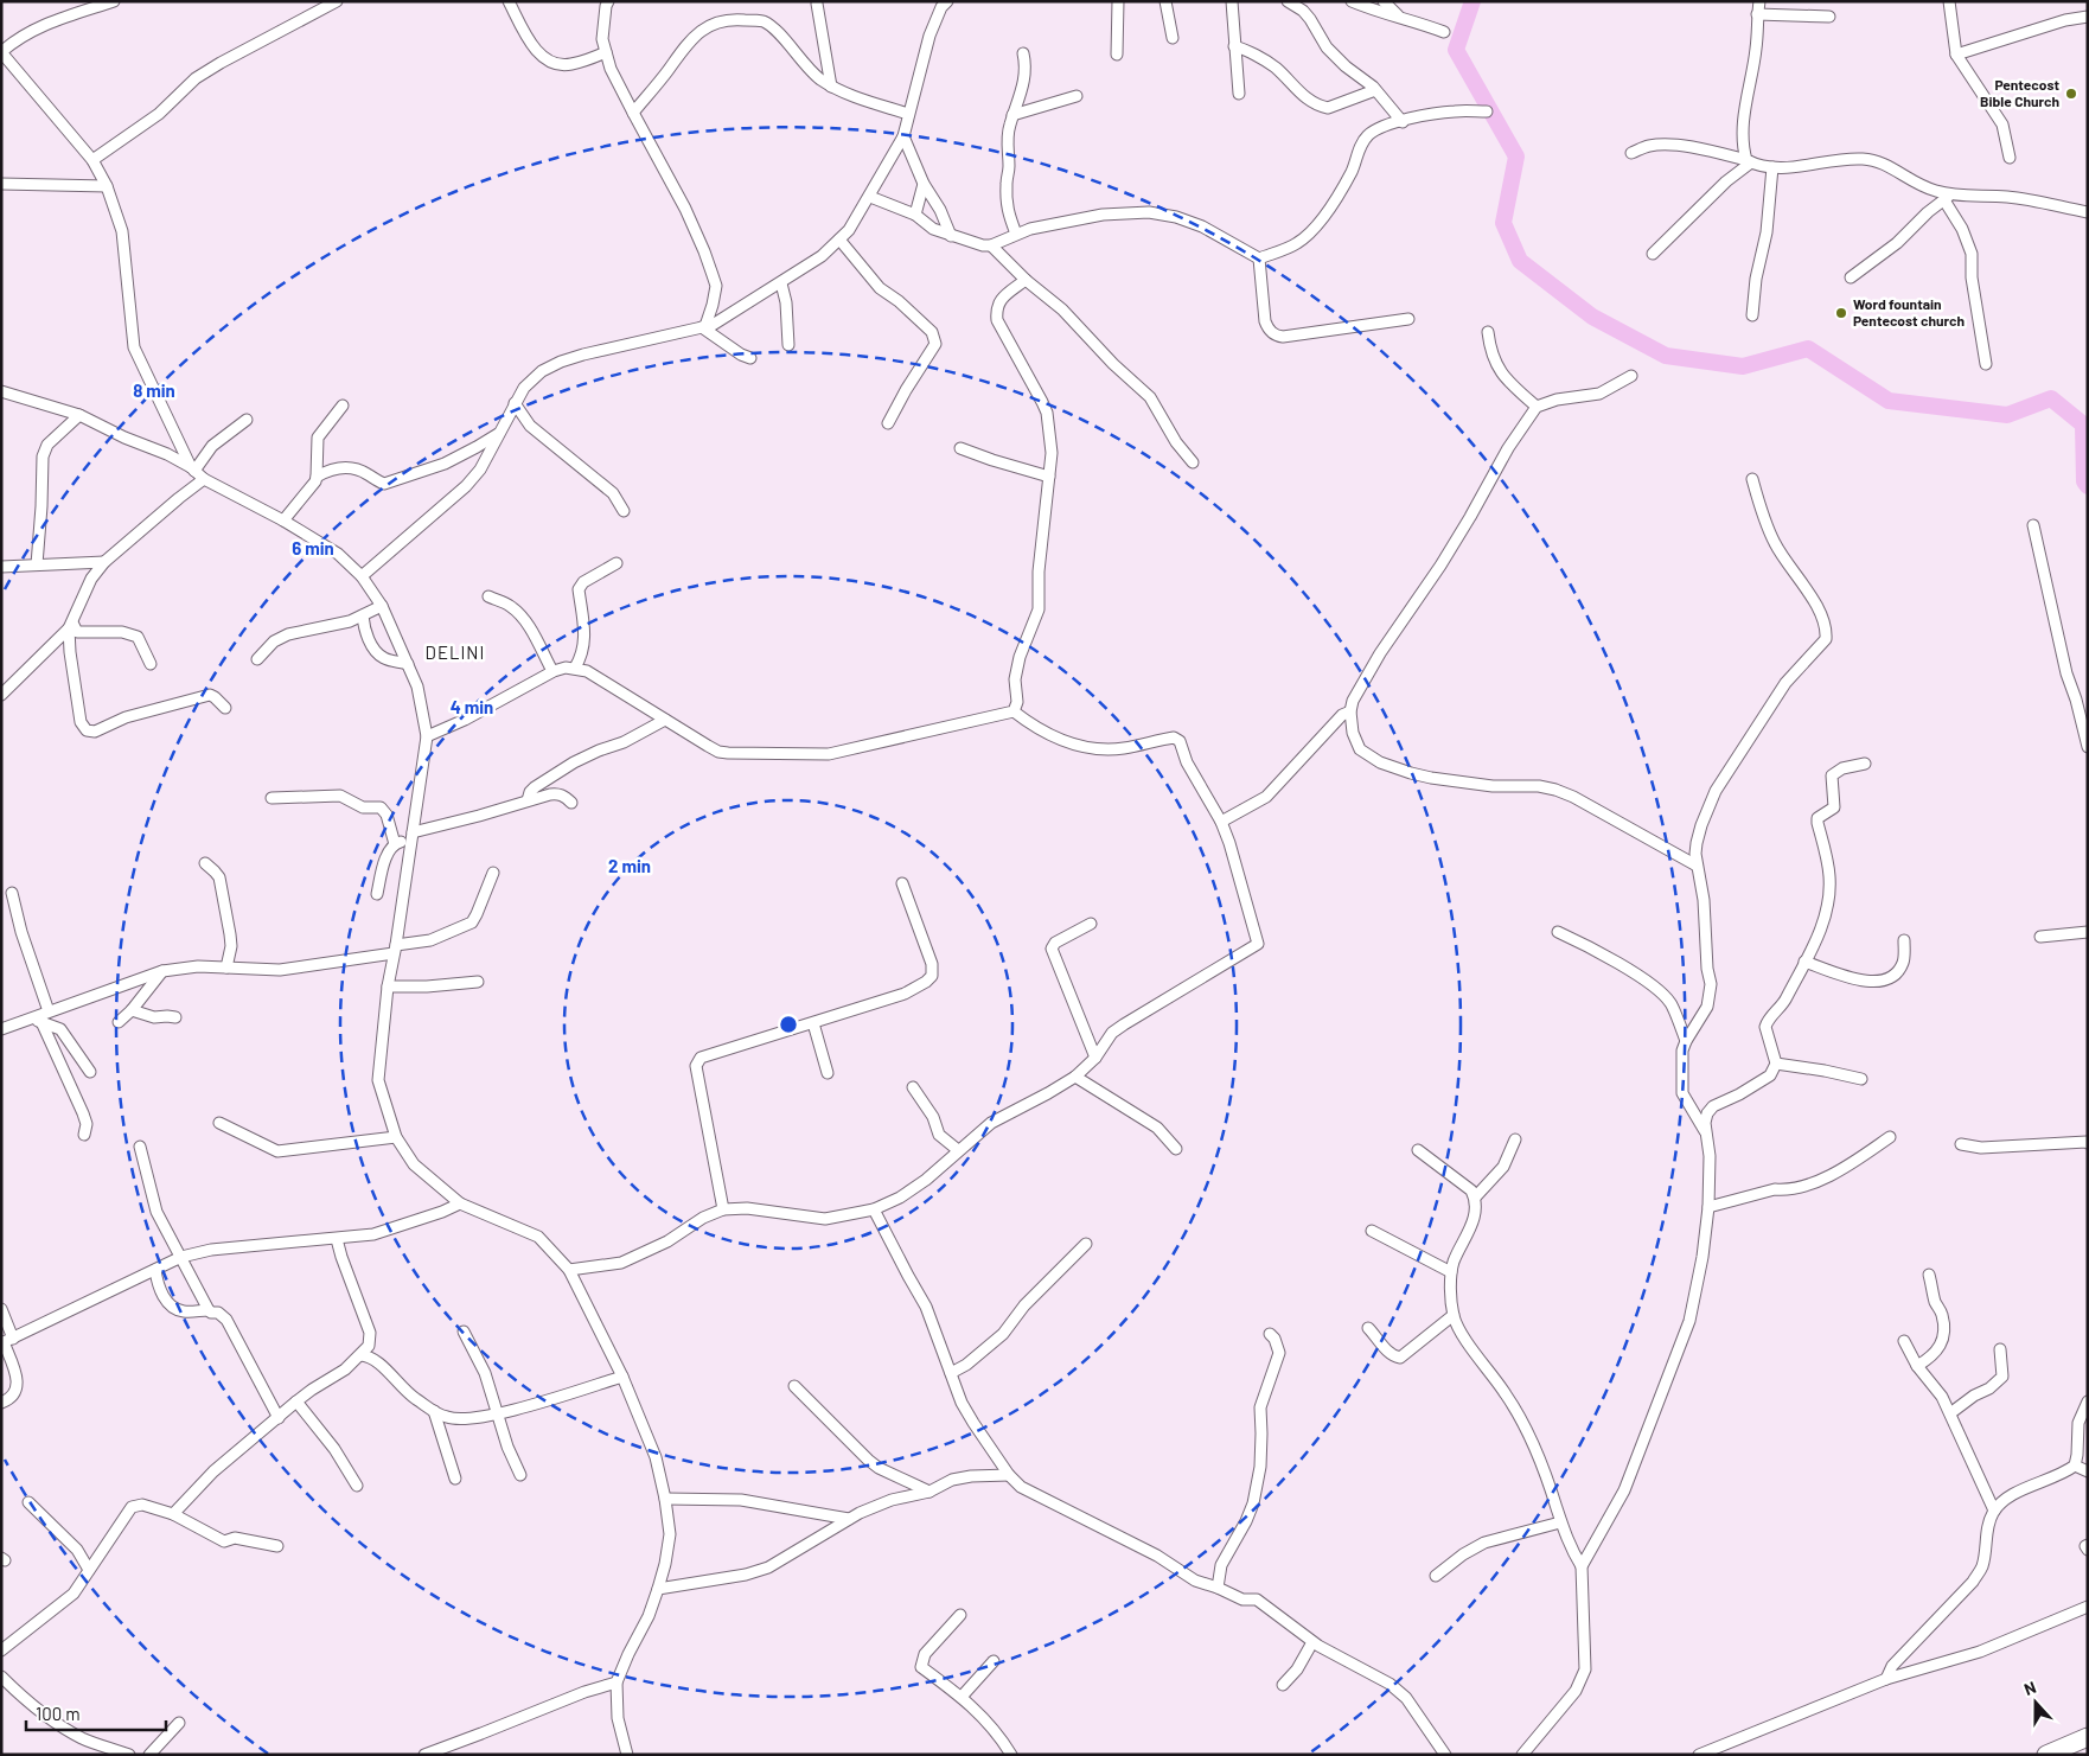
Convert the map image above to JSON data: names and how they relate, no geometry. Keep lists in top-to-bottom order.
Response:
{
  "districts": ["DELINI"],
  "places": ["Pentecost Bible Church", "Word fountain Pentecost church"],
  "scale_bar": "100 m",
  "north": "top",
  "rings": [
    "8 min",
    "6 min",
    "4 min",
    "2 min"
  ]
}
